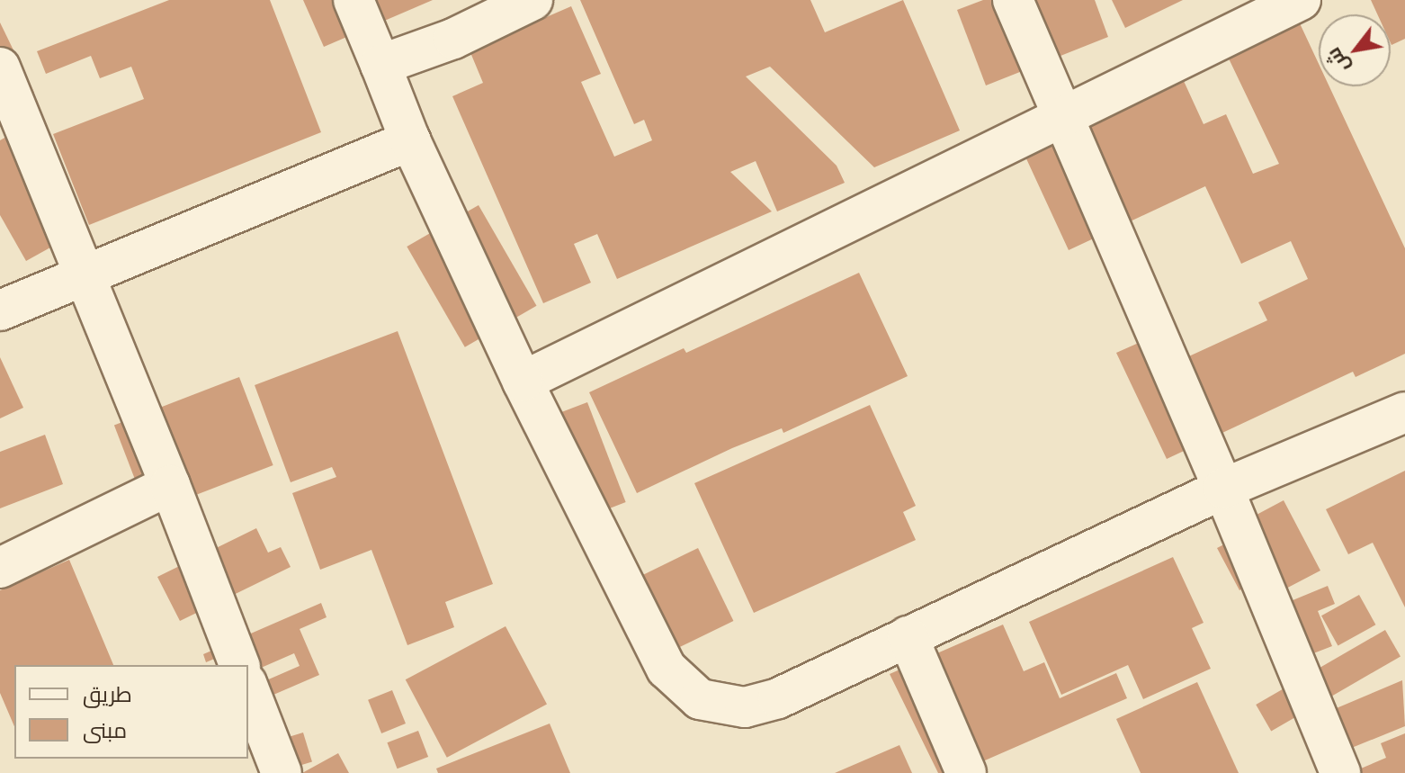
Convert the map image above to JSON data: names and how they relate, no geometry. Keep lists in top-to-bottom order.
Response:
{
  "legend": ["طريق", "مبنى"],
  "north": "bottom left"
}
